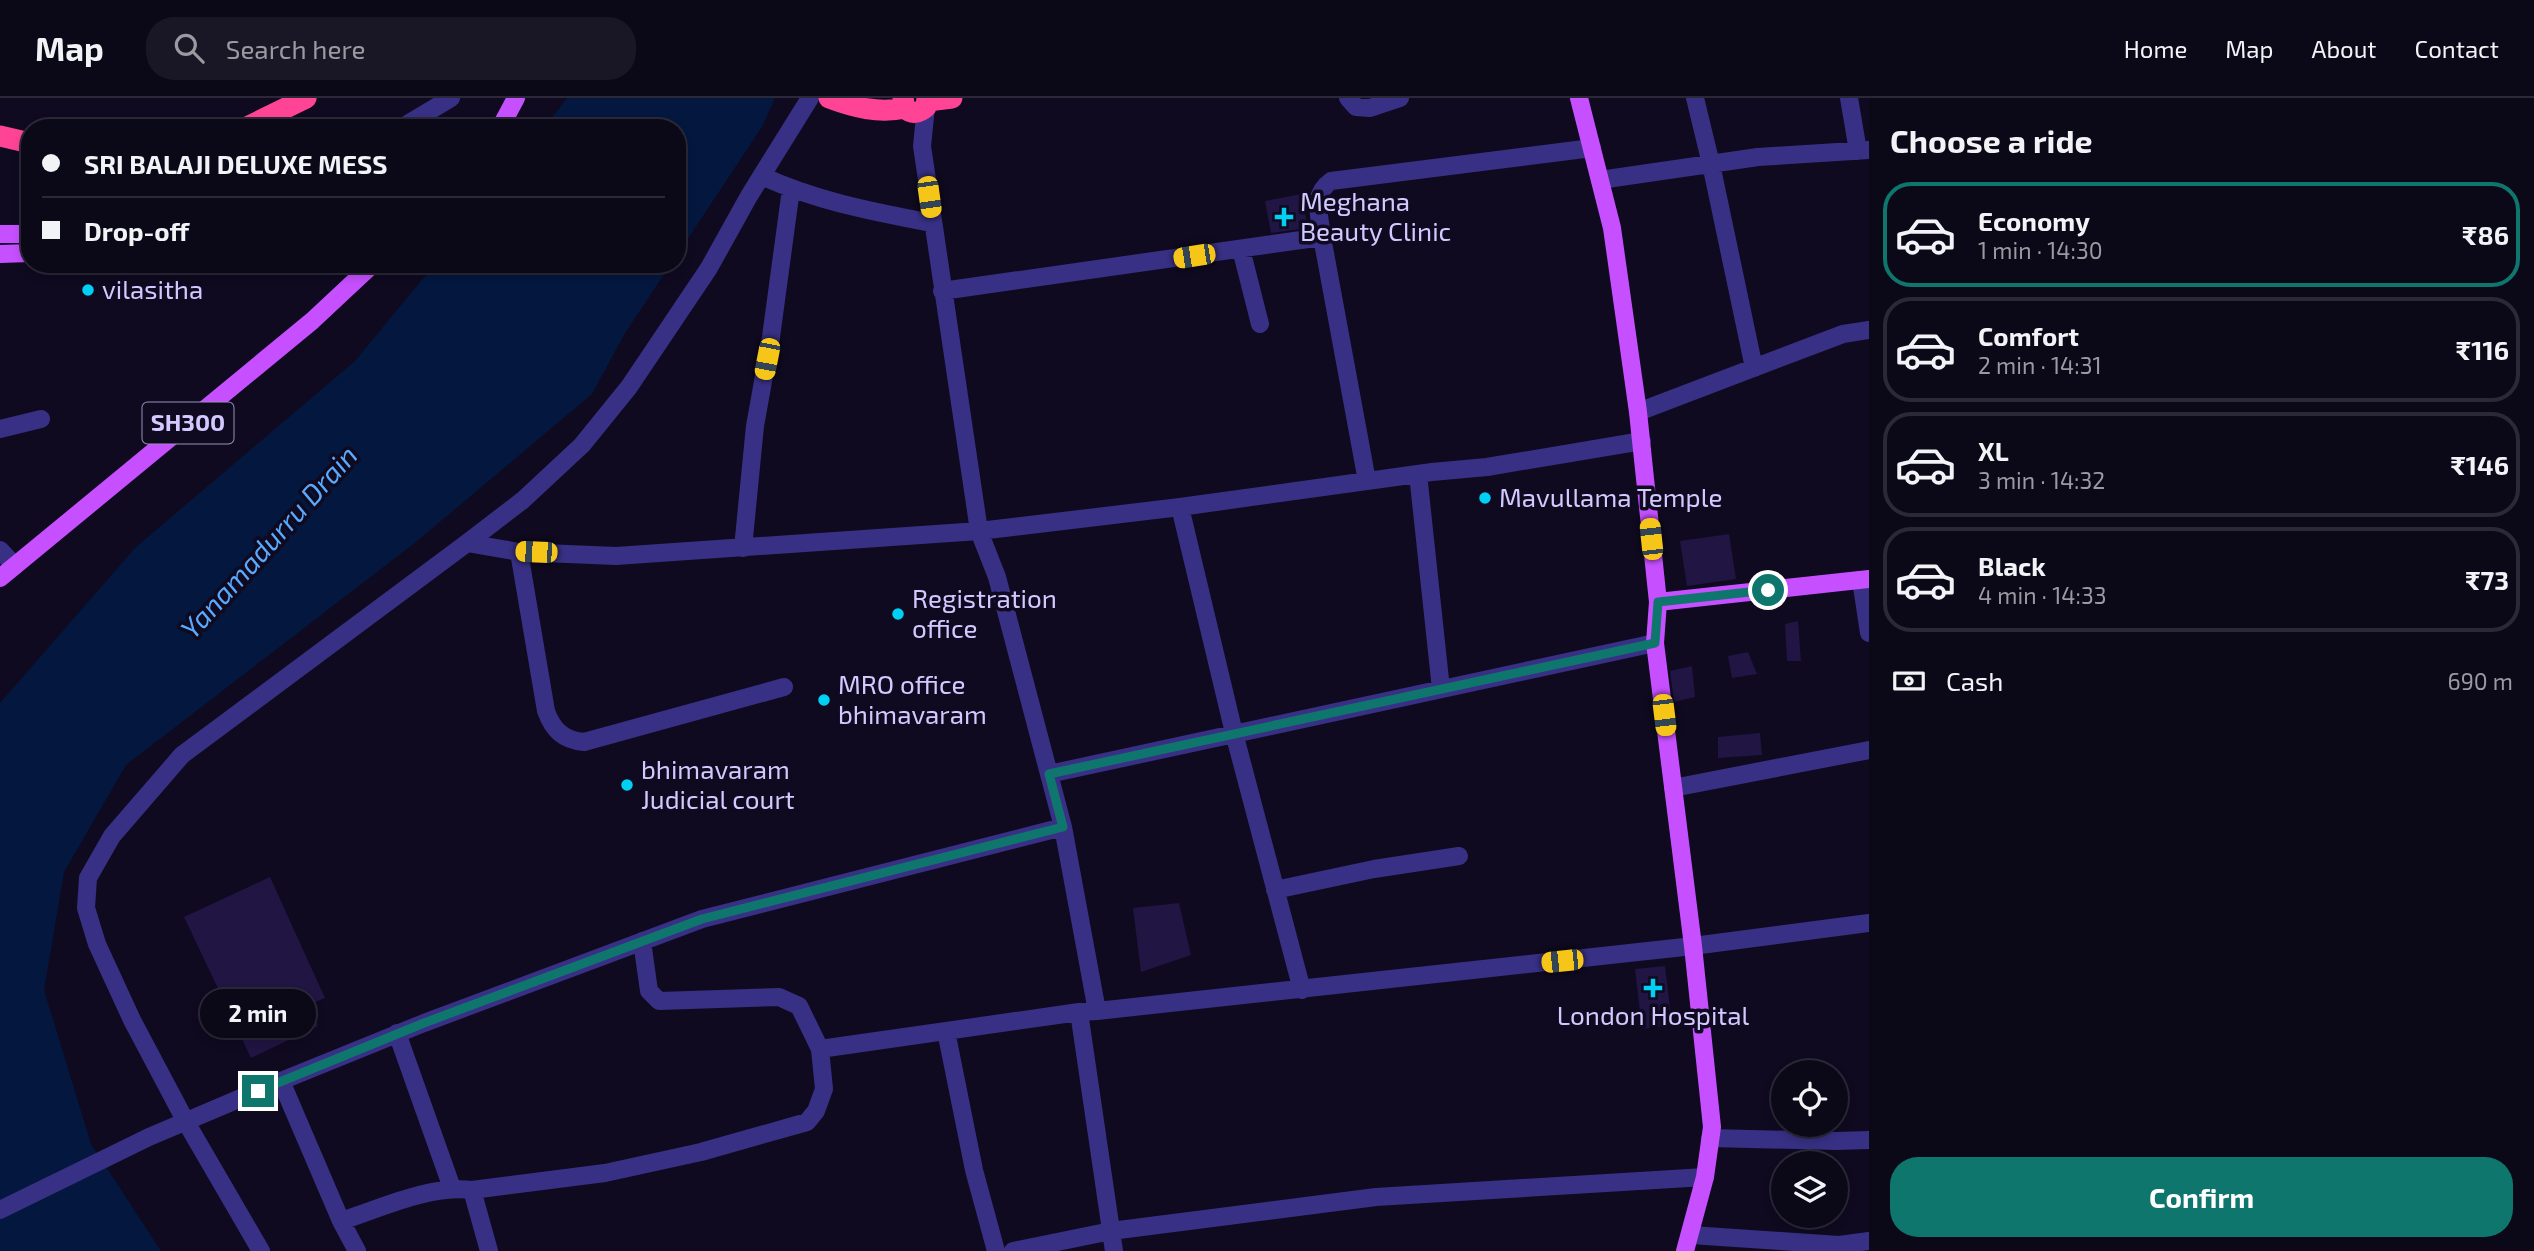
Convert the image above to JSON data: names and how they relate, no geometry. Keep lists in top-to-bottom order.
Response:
{
  "streets": {
    "main road": ["SH300"]
  },
  "water": ["Yanamadurru Drain"],
  "places": {
    "health": ["Meghana Beauty Clinic", "London Hospital"],
    "other": [
      "vilasitha",
      "Mavullama Temple",
      "Registration office",
      "MRO office bhimavaram",
      "bhimavaram Judicial court"
    ]
  },
  "page": {
    "header": "Map",
    "search": "Search here",
    "nav": [
      "Home",
      "Map",
      "About",
      "Contact"
    ],
    "heading": "Choose a ride",
    "banner": ["SRI BALAJI DELUXE MESS", "Drop-off"],
    "list": [
      {
        "name": "Economy",
        "note": "1 min · 14:30",
        "value": "₹86"
      },
      {
        "name": "Comfort",
        "note": "2 min · 14:31",
        "value": "₹116"
      },
      {
        "name": "XL",
        "note": "3 min · 14:32",
        "value": "₹146"
      },
      {
        "name": "Black",
        "note": "4 min · 14:33",
        "value": "₹73"
      }
    ],
    "pay": ["Cash", "690 m"],
    "bubble": "2 min",
    "buttons": "Confirm"
  }
}
